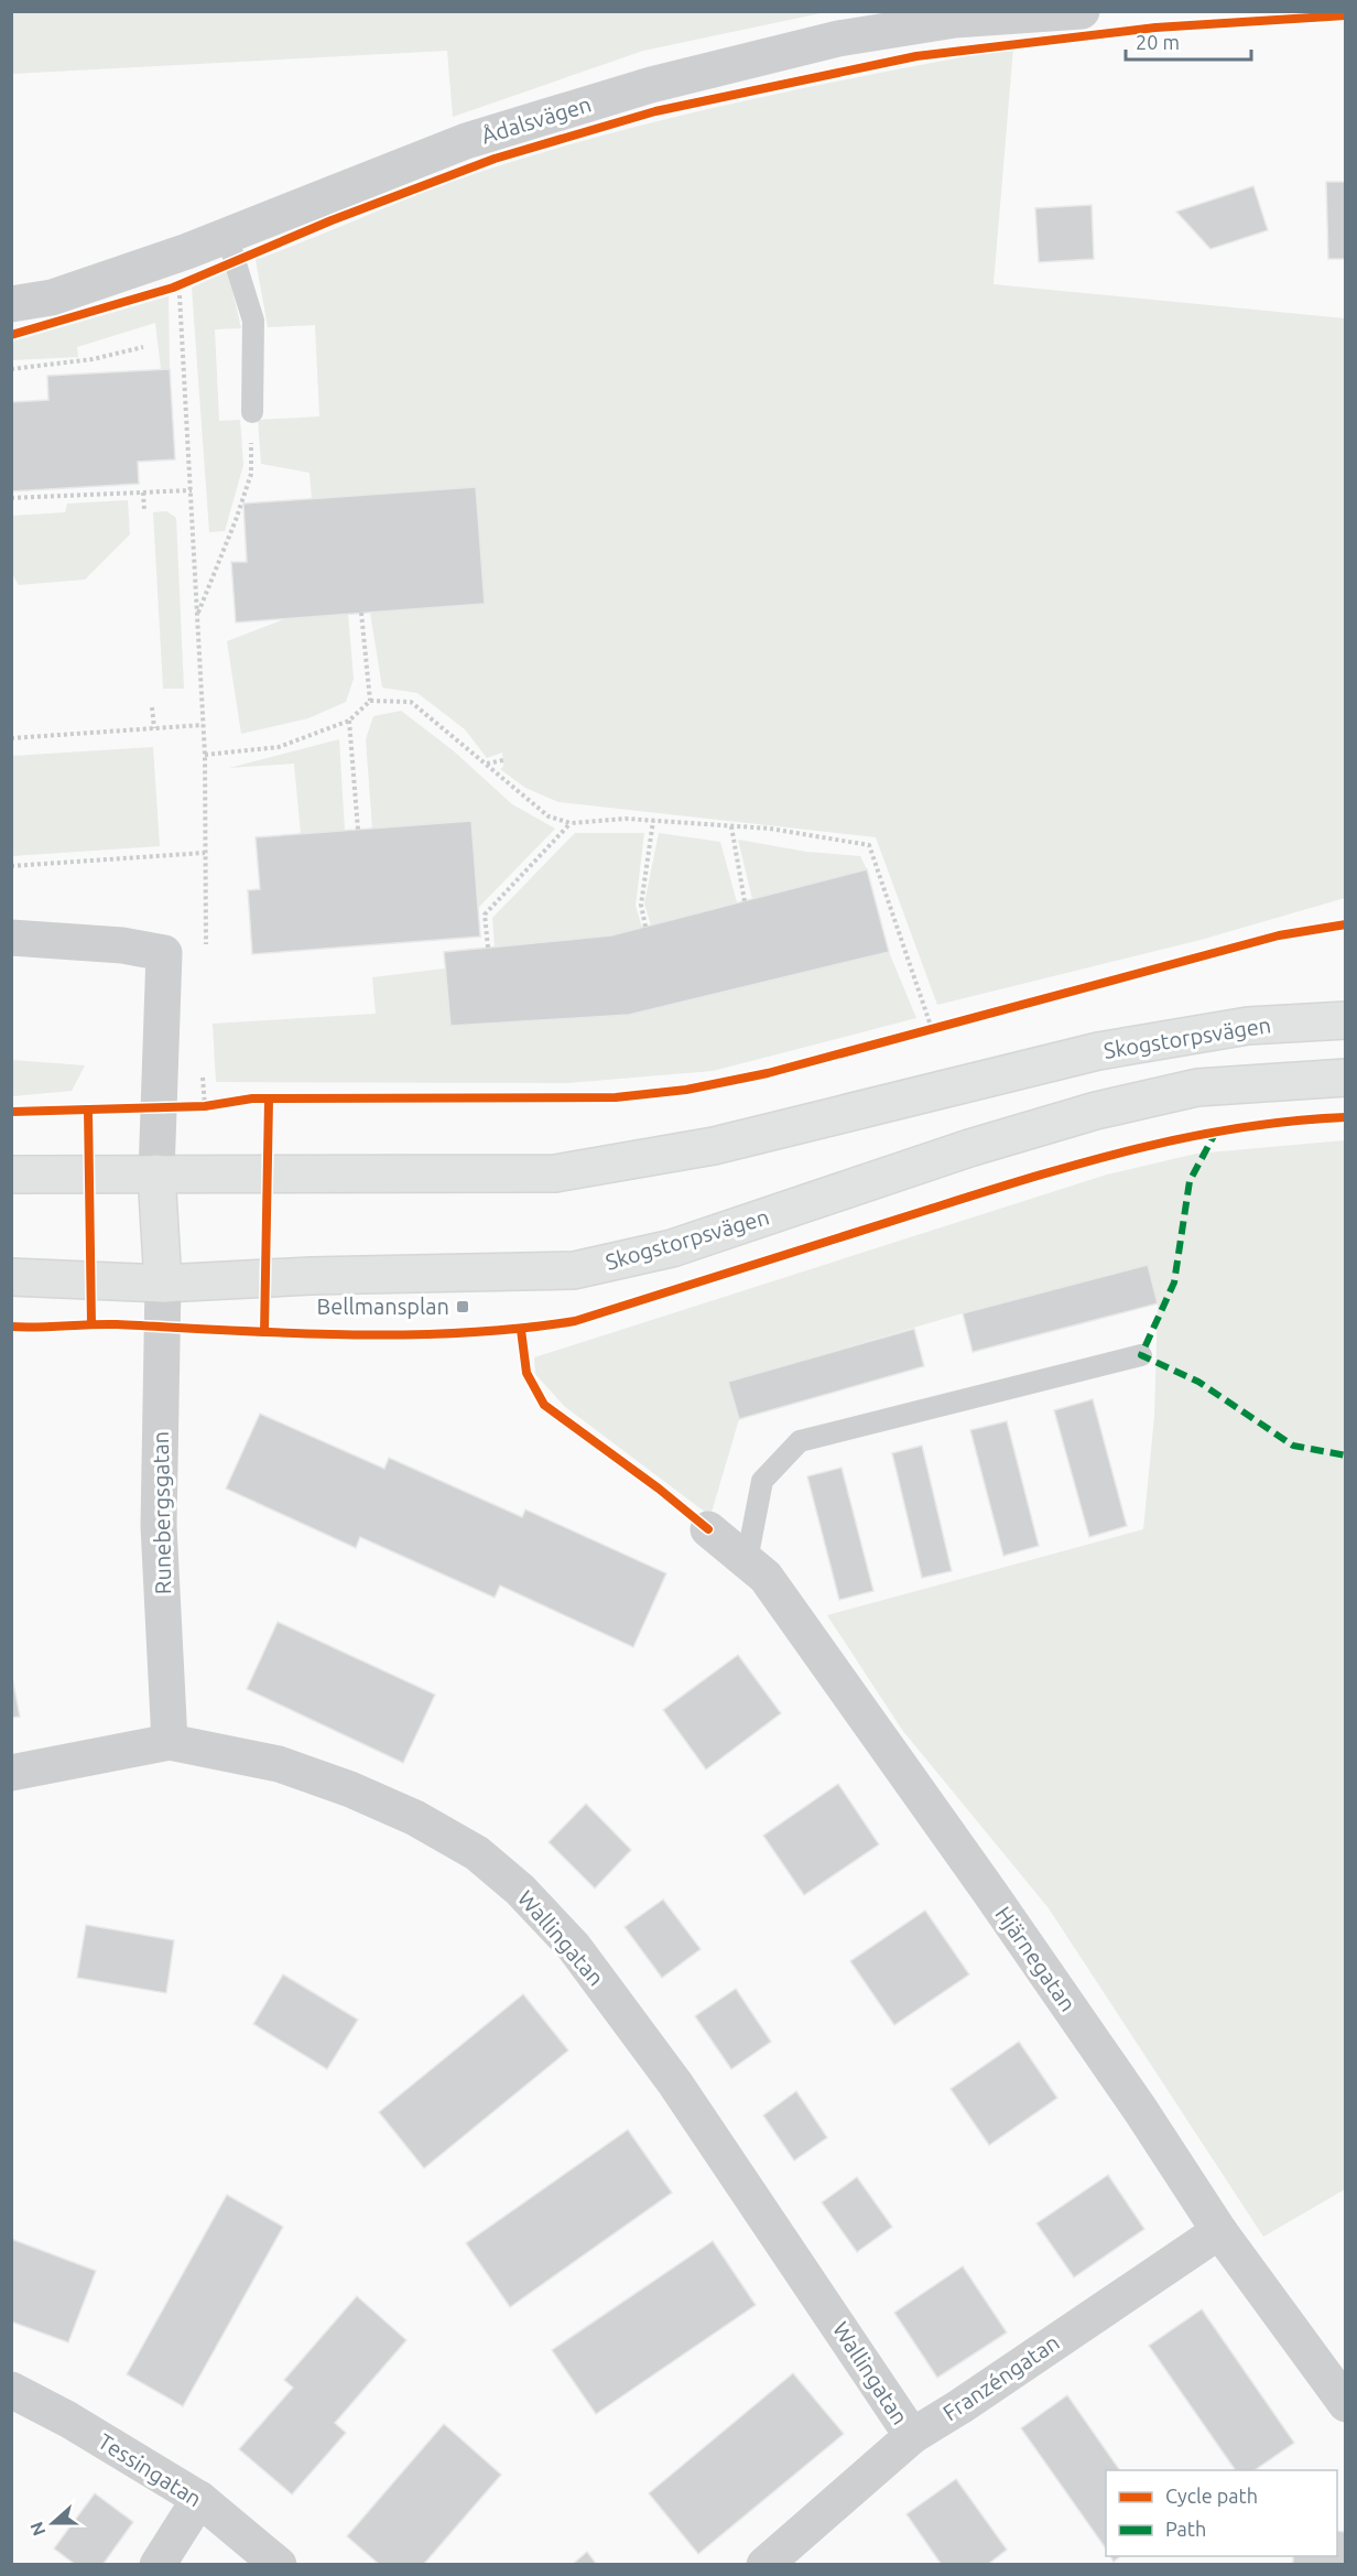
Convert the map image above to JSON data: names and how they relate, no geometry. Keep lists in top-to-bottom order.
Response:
{
  "streets": {
    "main road": ["Skogstorpsvägen"],
    "street": [
      "Ådalsvägen",
      "Runebergsgatan",
      "Wallingatan",
      "Hjärnegatan",
      "Franzéngatan",
      "Tessingatan"
    ]
  },
  "crossings": [
    ["Skogstorpsvägen", "Runebergsgatan"],
    ["Runebergsgatan", "Wallingatan"],
    ["Wallingatan", "Franzéngatan"],
    ["Hjärnegatan", "Franzéngatan"]
  ],
  "places": {
    "transit": ["Bellmansplan"]
  },
  "legend": ["Cycle path", "Path"],
  "scale_bar": "20 m",
  "north": "left"
}
